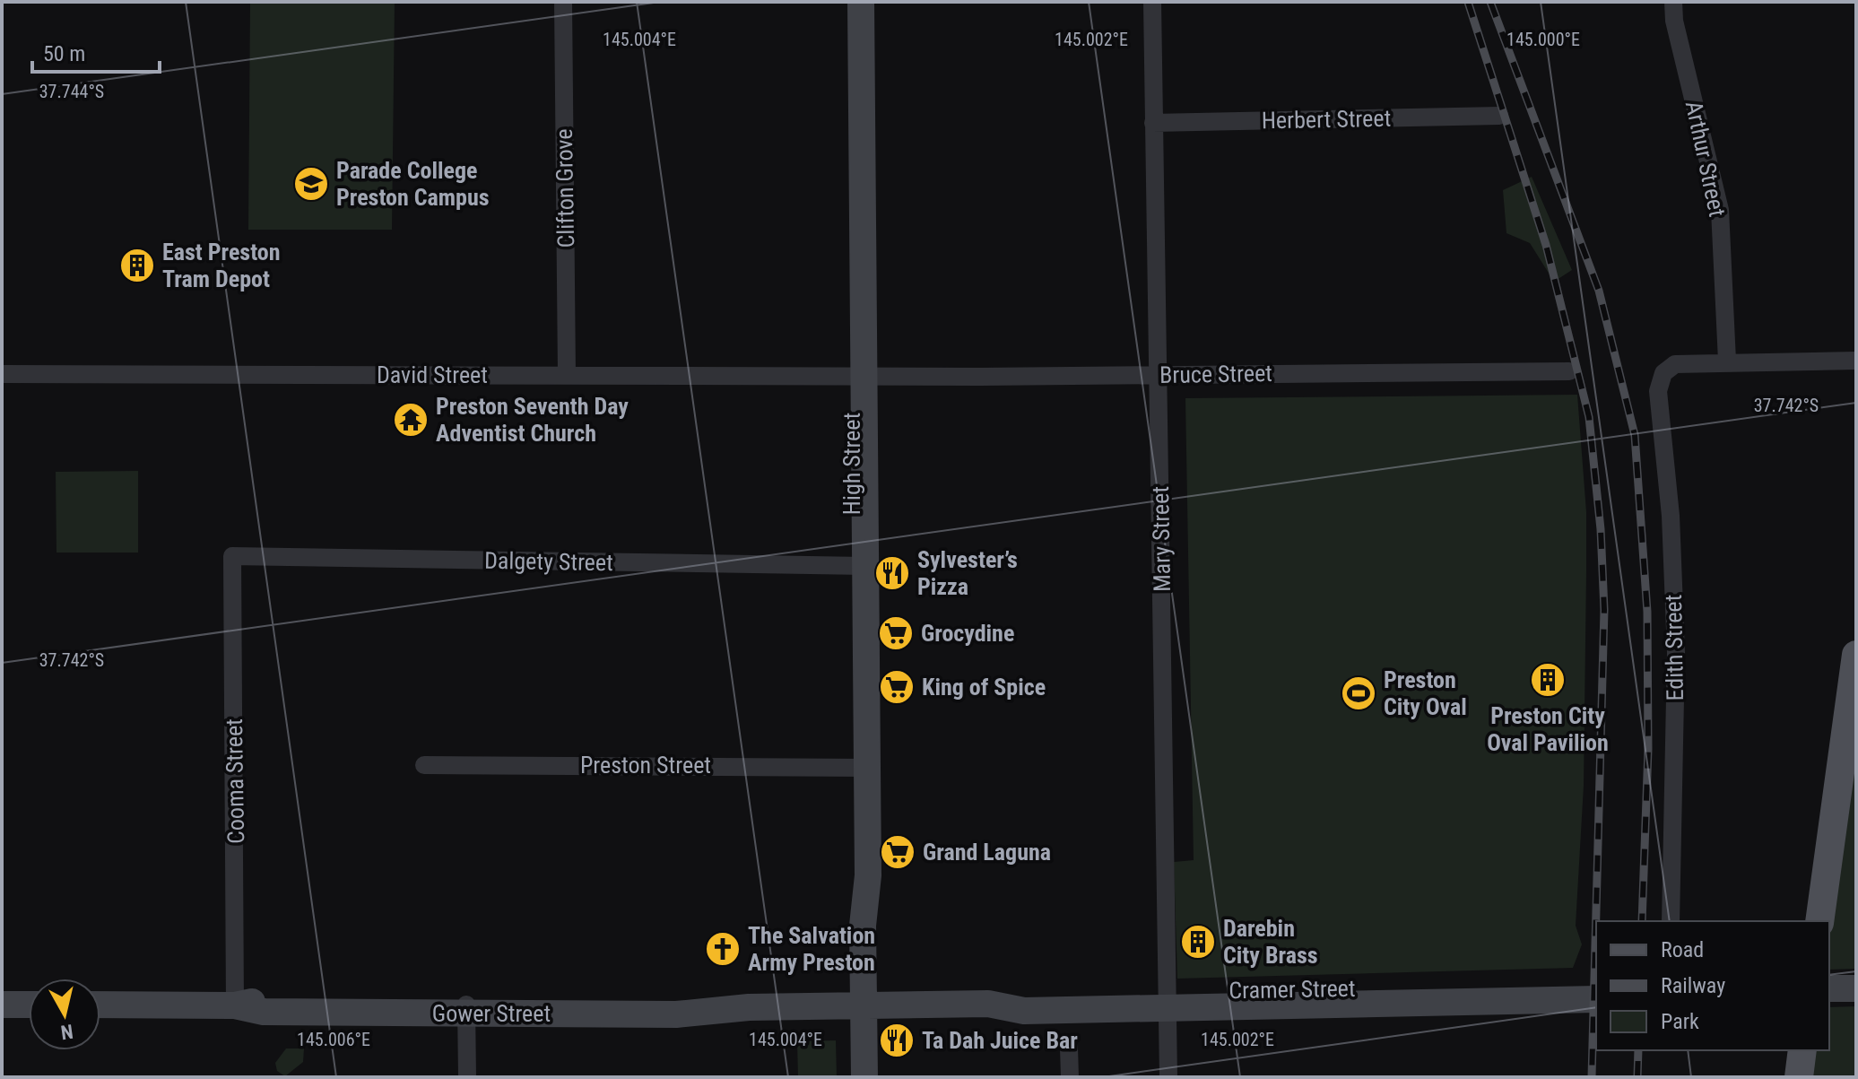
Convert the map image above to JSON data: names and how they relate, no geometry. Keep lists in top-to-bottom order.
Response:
{
  "streets": {
    "street": [
      "Herbert Street",
      "Arthur Street",
      "Clifton Grove",
      "Bruce Street",
      "David Street",
      "High Street",
      "Mary Street",
      "Dalgety Street",
      "Edith Street",
      "Preston Street",
      "Cooma Street",
      "Cramer Street",
      "Gower Street"
    ]
  },
  "crossings": [
    ["Herbert Street", "Mary Street"],
    ["Arthur Street", "Edith Street"],
    ["Clifton Grove", "David Street"],
    ["Bruce Street", "David Street"],
    ["Bruce Street", "High Street"],
    ["Bruce Street", "Mary Street"],
    ["David Street", "High Street"],
    ["High Street", "Dalgety Street"],
    ["High Street", "Preston Street"],
    ["High Street", "Cramer Street"],
    ["High Street", "Gower Street"],
    ["Mary Street", "Cramer Street"],
    ["Dalgety Street", "Cooma Street"],
    ["Cooma Street", "Gower Street"],
    ["Cramer Street", "Gower Street"]
  ],
  "places": {
    "school or university": ["Parade College Preston Campus"],
    "building": ["East Preston Tram Depot", "Preston City Oval Pavilion", "Darebin City Brass"],
    "temple": ["Preston Seventh Day Adventist Church"],
    "restaurant": ["Sylvester’s Pizza", "Ta Dah Juice Bar"],
    "supermarket": ["Grocydine", "King of Spice", "Grand Laguna"],
    "sports": ["Preston City Oval"],
    "church": ["The Salvation Army Preston"]
  },
  "legend": ["Road", "Railway", "Park"],
  "scale_bar": "50 m",
  "north": "bottom",
  "coordinates": [
    "145.004°E",
    "145.002°E",
    "145.000°E",
    "37.744°S",
    "37.742°S",
    "145.006°E"
  ]
}
